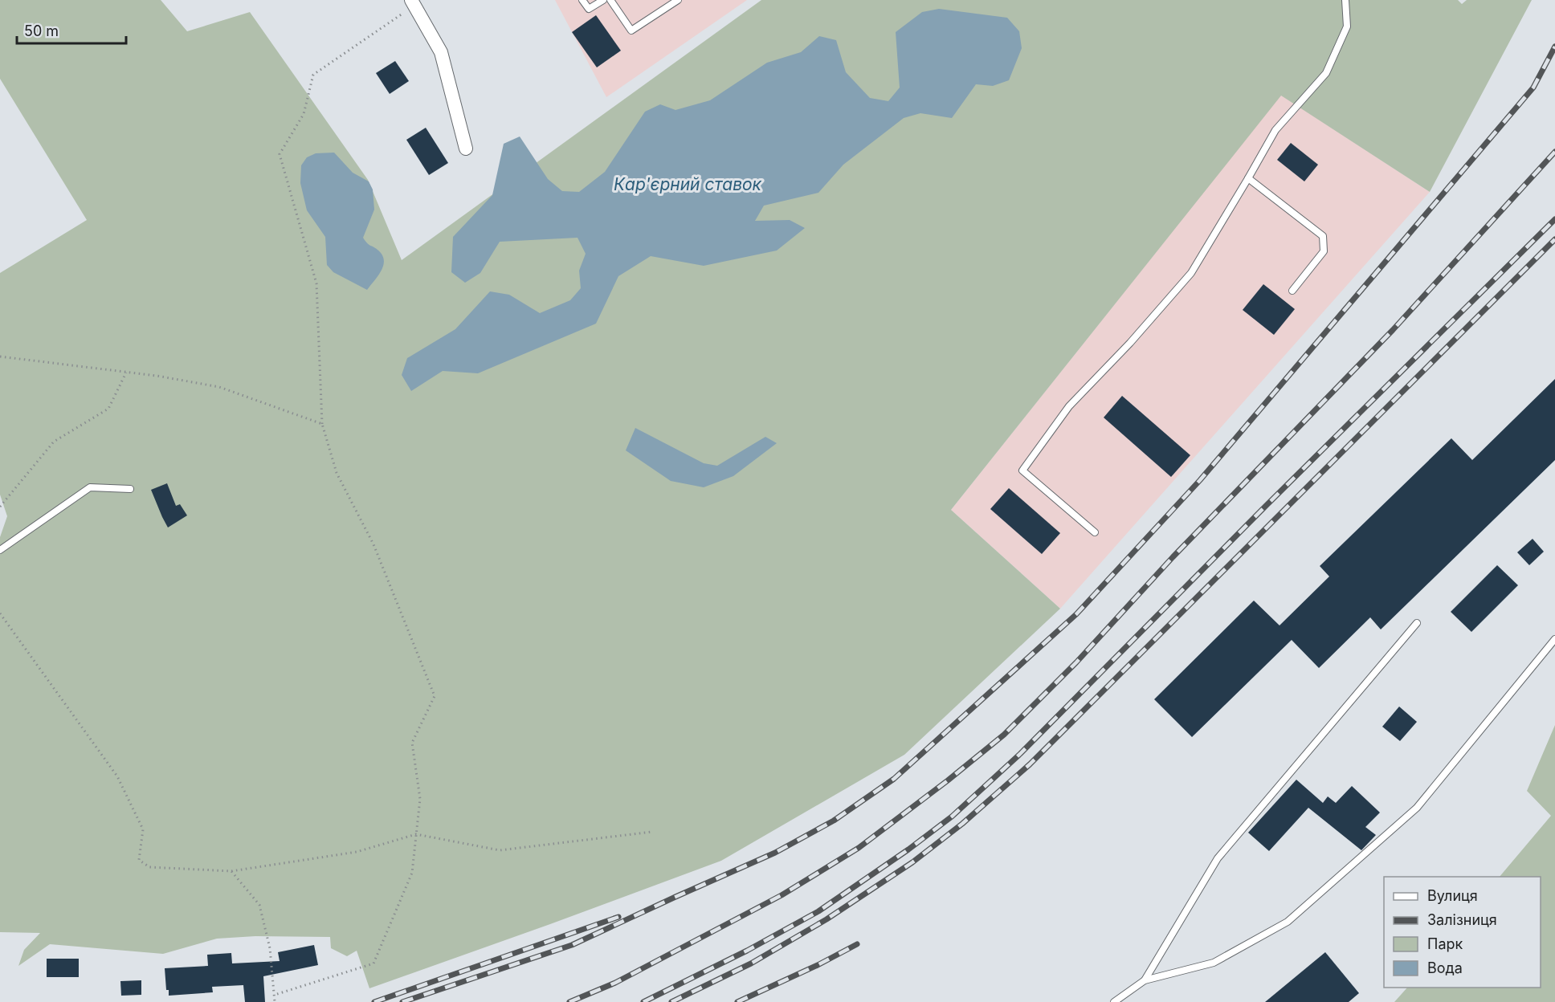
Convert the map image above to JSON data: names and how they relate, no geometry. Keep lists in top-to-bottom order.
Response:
{
  "water": ["Кар'єрний ставок"],
  "legend": [
    "Вулиця",
    "Залізниця",
    "Парк",
    "Вода"
  ],
  "scale_bar": "50 m"
}
